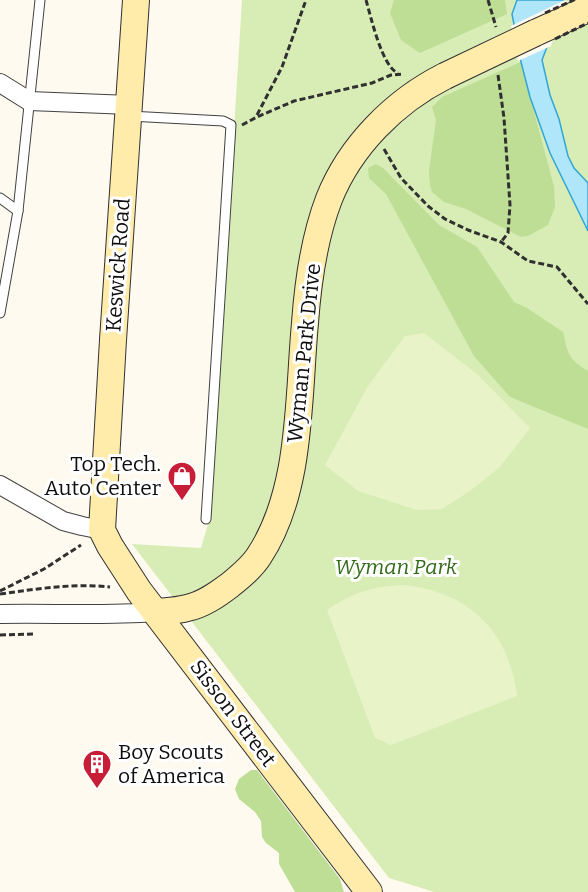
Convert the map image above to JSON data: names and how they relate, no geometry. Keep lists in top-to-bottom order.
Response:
{
  "streets": {
    "street": ["Keswick Road", "Wyman Park Drive", "Sisson Street"]
  },
  "crossings": [
    ["Keswick Road", "Sisson Street"],
    ["Wyman Park Drive", "Sisson Street"]
  ],
  "parks": ["Wyman Park"],
  "places": {
    "shop": ["Top Tech. Auto Center"],
    "building": ["Boy Scouts of America"]
  }
}
